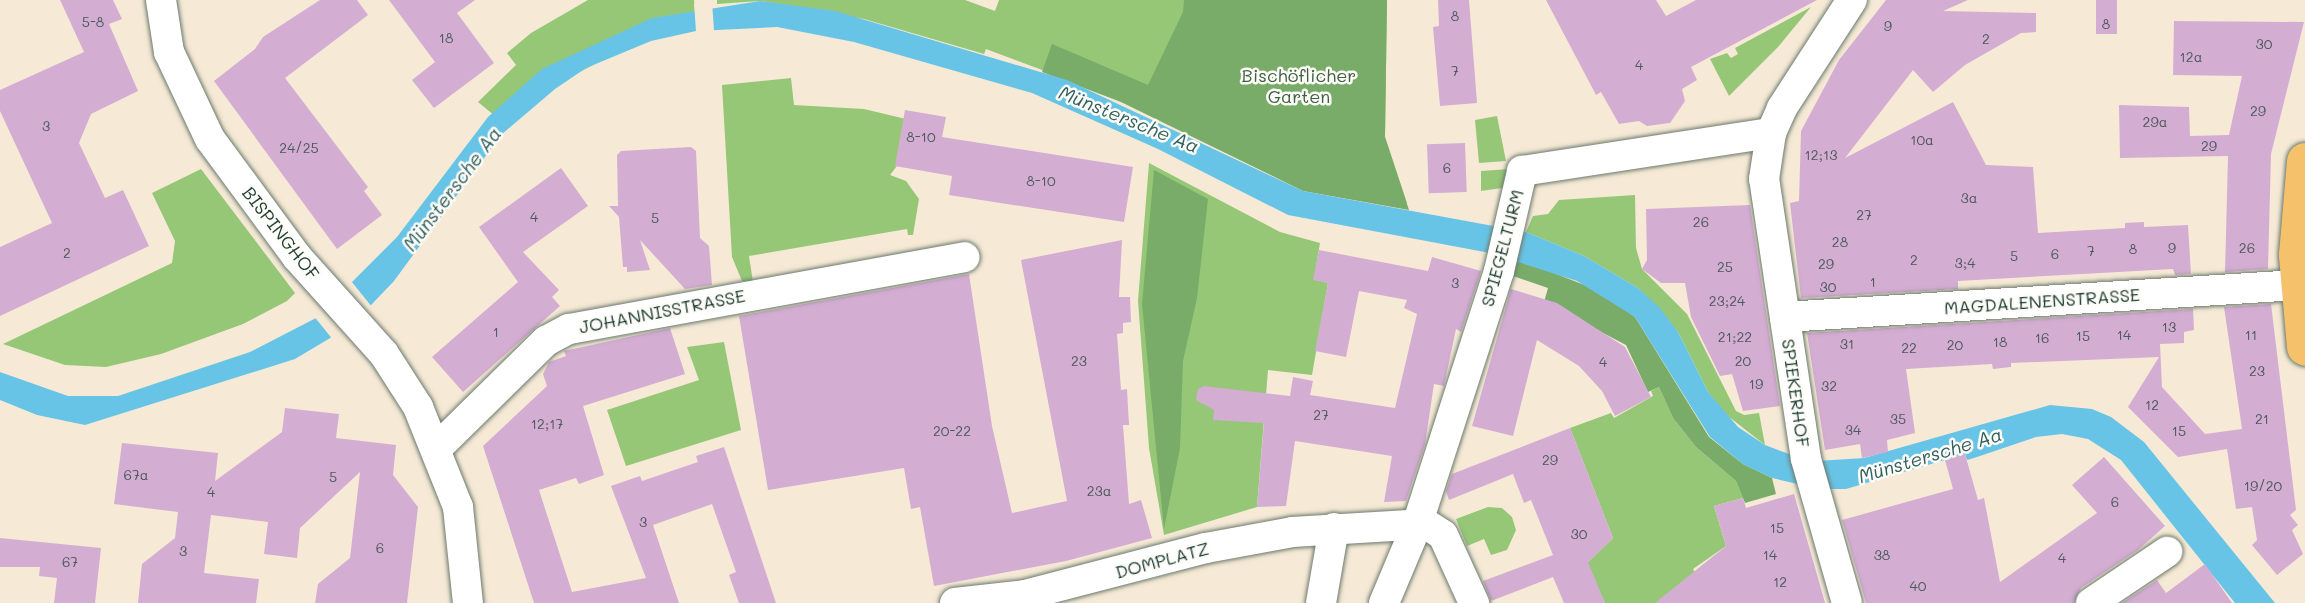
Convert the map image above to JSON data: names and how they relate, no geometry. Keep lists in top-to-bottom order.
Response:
{
  "streets": {
    "street": [
      "BISPINGHOF",
      "SPIEGELTURM",
      "MAGDALENENSTRASSE",
      "JOHANNISSTRASSE",
      "SPIEKERHOF",
      "DOMPLATZ"
    ]
  },
  "crossings": [
    ["BISPINGHOF", "JOHANNISSTRASSE"],
    ["SPIEGELTURM", "SPIEKERHOF"],
    ["SPIEGELTURM", "DOMPLATZ"],
    ["MAGDALENENSTRASSE", "SPIEKERHOF"]
  ],
  "water": ["Münstersche Aa"],
  "parks": ["Bischöflicher Garten"],
  "house_numbers": [
    "8",
    "5-8",
    "8",
    "9",
    "18",
    "2",
    "30",
    "12a",
    "4",
    "7",
    "29",
    "29a",
    "3",
    "8-10",
    "10a",
    "29",
    "24/25",
    "12;13",
    "6",
    "8-10",
    "3a",
    "27",
    "4",
    "5",
    "26",
    "28",
    "9",
    "26",
    "8",
    "7",
    "2",
    "6",
    "5",
    "2",
    "3;4",
    "29",
    "25",
    "1",
    "3",
    "30",
    "23;24",
    "13",
    "1",
    "14",
    "11",
    "15",
    "21;22",
    "16",
    "18",
    "31",
    "20",
    "22",
    "23",
    "20",
    "4",
    "23",
    "19",
    "32",
    "12",
    "27",
    "35",
    "21",
    "12;17",
    "34",
    "20-22",
    "15",
    "29",
    "67a",
    "5",
    "19/20",
    "23a",
    "4",
    "6",
    "3",
    "15",
    "30",
    "6",
    "3",
    "14",
    "38",
    "4",
    "67",
    "12",
    "40"
  ]
}
